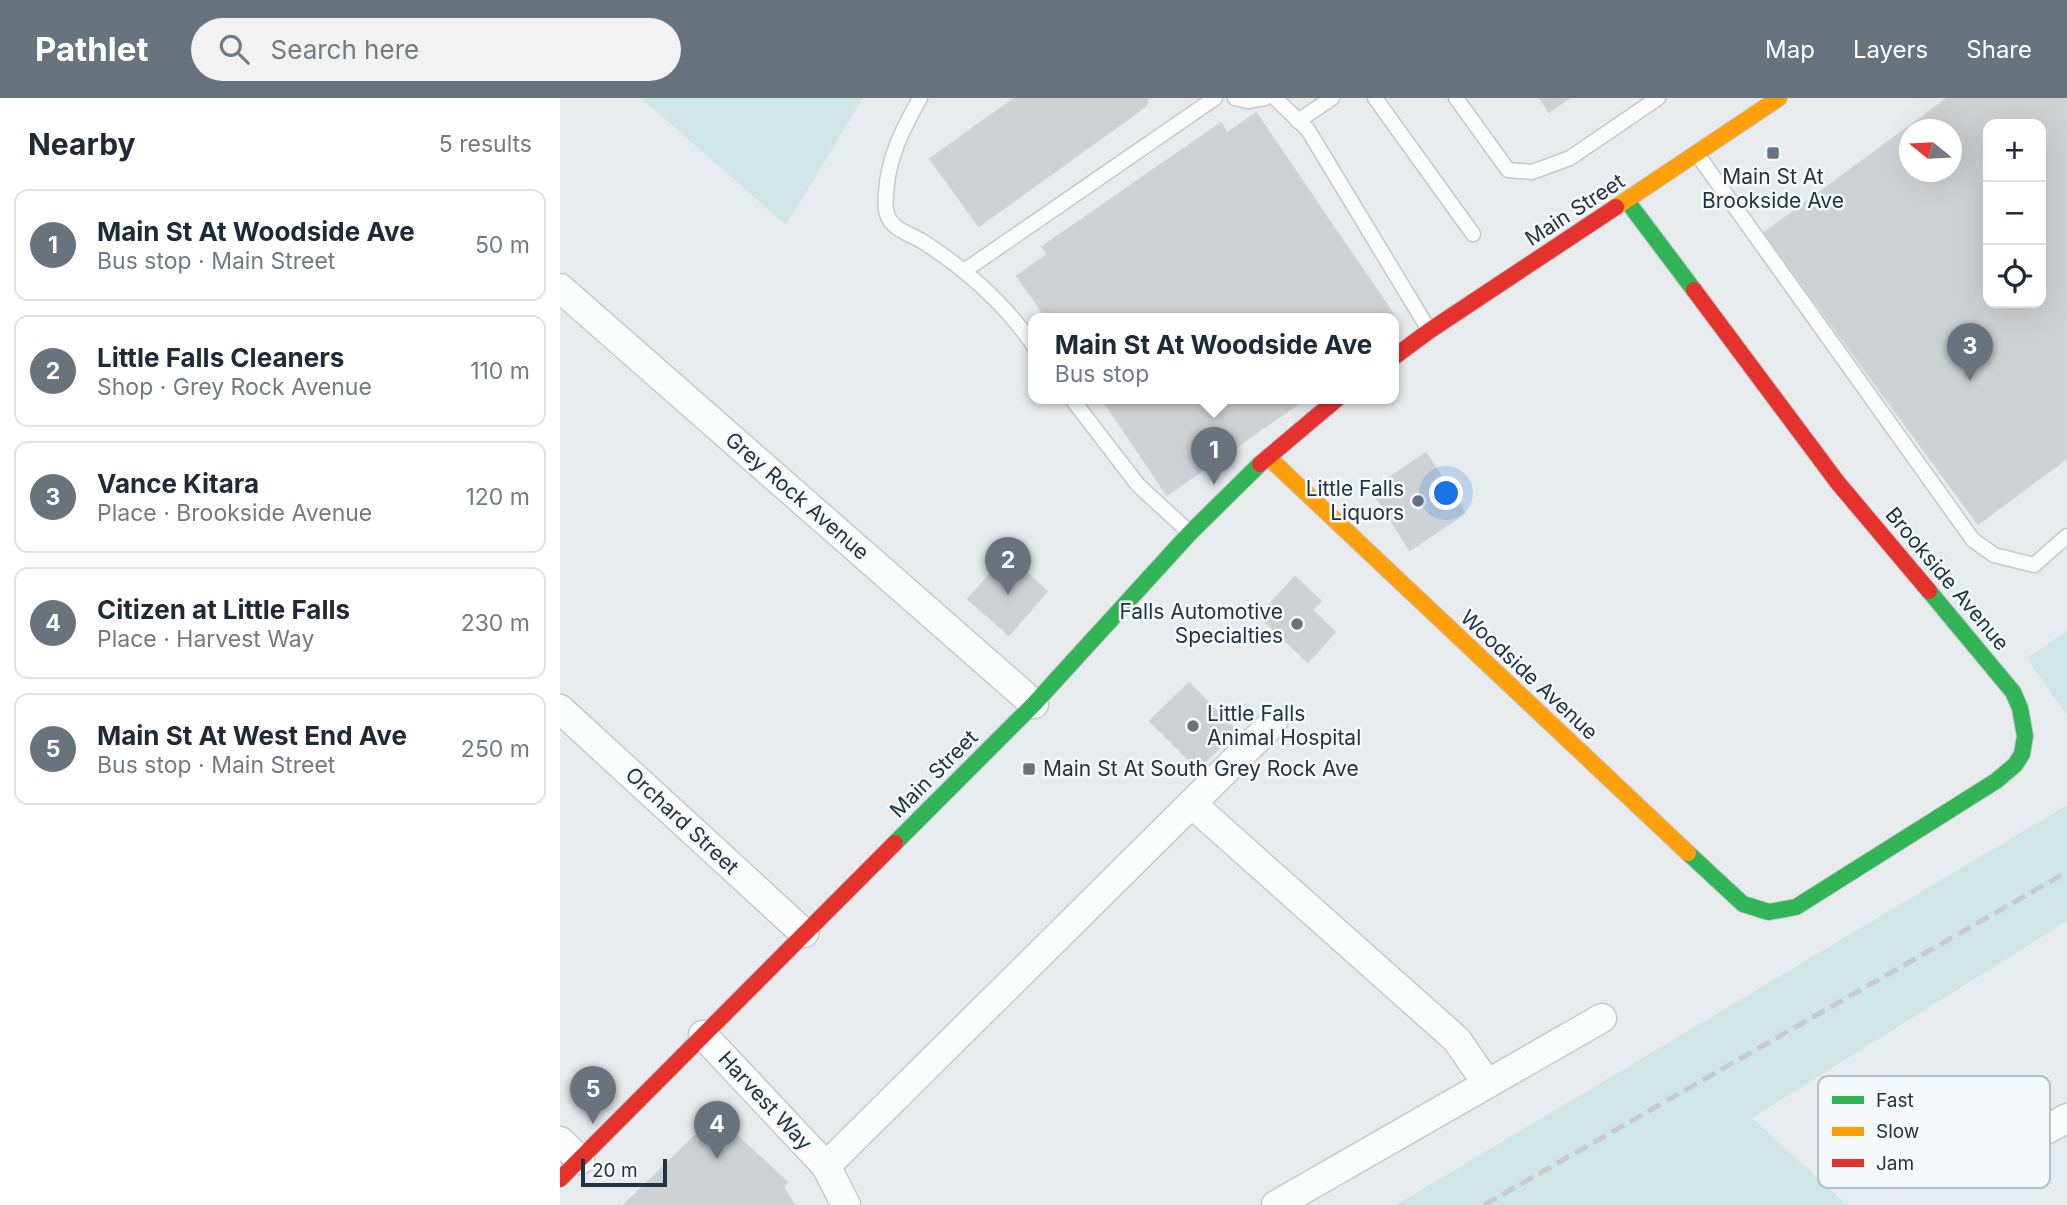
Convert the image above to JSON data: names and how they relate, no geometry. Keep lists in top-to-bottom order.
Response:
{
  "streets": {
    "street": [
      "Main Street",
      "Grey Rock Avenue",
      "Brookside Avenue",
      "Woodside Avenue",
      "Orchard Street",
      "Harvest Way"
    ]
  },
  "crossings": [
    ["Main Street", "Grey Rock Avenue"],
    ["Main Street", "Brookside Avenue"],
    ["Main Street", "Woodside Avenue"],
    ["Main Street", "Orchard Street"],
    ["Main Street", "Harvest Way"],
    ["Brookside Avenue", "Woodside Avenue"]
  ],
  "places": {
    "transit": ["Main St At Brookside Ave", "Main St At South Grey Rock Ave"],
    "other": ["Little Falls Liquors", "Falls Automotive Specialties", "Little Falls Animal Hospital"]
  },
  "legend": ["Fast", "Slow", "Jam"],
  "scale_bar": "20 m",
  "north": "left",
  "page": {
    "header": "Pathlet",
    "search": "Search here",
    "nav": ["Map", "Layers", "Share"],
    "heading": ["Nearby", "5 results"],
    "map_buttons": ["+", "−"],
    "list": [
      {
        "mark": "1",
        "name": "Main St At Woodside Ave",
        "note": "Bus stop · Main Street",
        "value": "50 m"
      },
      {
        "mark": "2",
        "name": "Little Falls Cleaners",
        "note": "Shop · Grey Rock Avenue",
        "value": "110 m"
      },
      {
        "mark": "3",
        "name": "Vance Kitara",
        "note": "Place · Brookside Avenue",
        "value": "120 m"
      },
      {
        "mark": "4",
        "name": "Citizen at Little Falls",
        "note": "Place · Harvest Way",
        "value": "230 m"
      },
      {
        "mark": "5",
        "name": "Main St At West End Ave",
        "note": "Bus stop · Main Street",
        "value": "250 m"
      }
    ],
    "popup": ["Main St At Woodside Ave", "Bus stop"],
    "pins": [
      "3",
      "1",
      "2",
      "5",
      "4"
    ],
    "scale": "20 m"
  }
}
